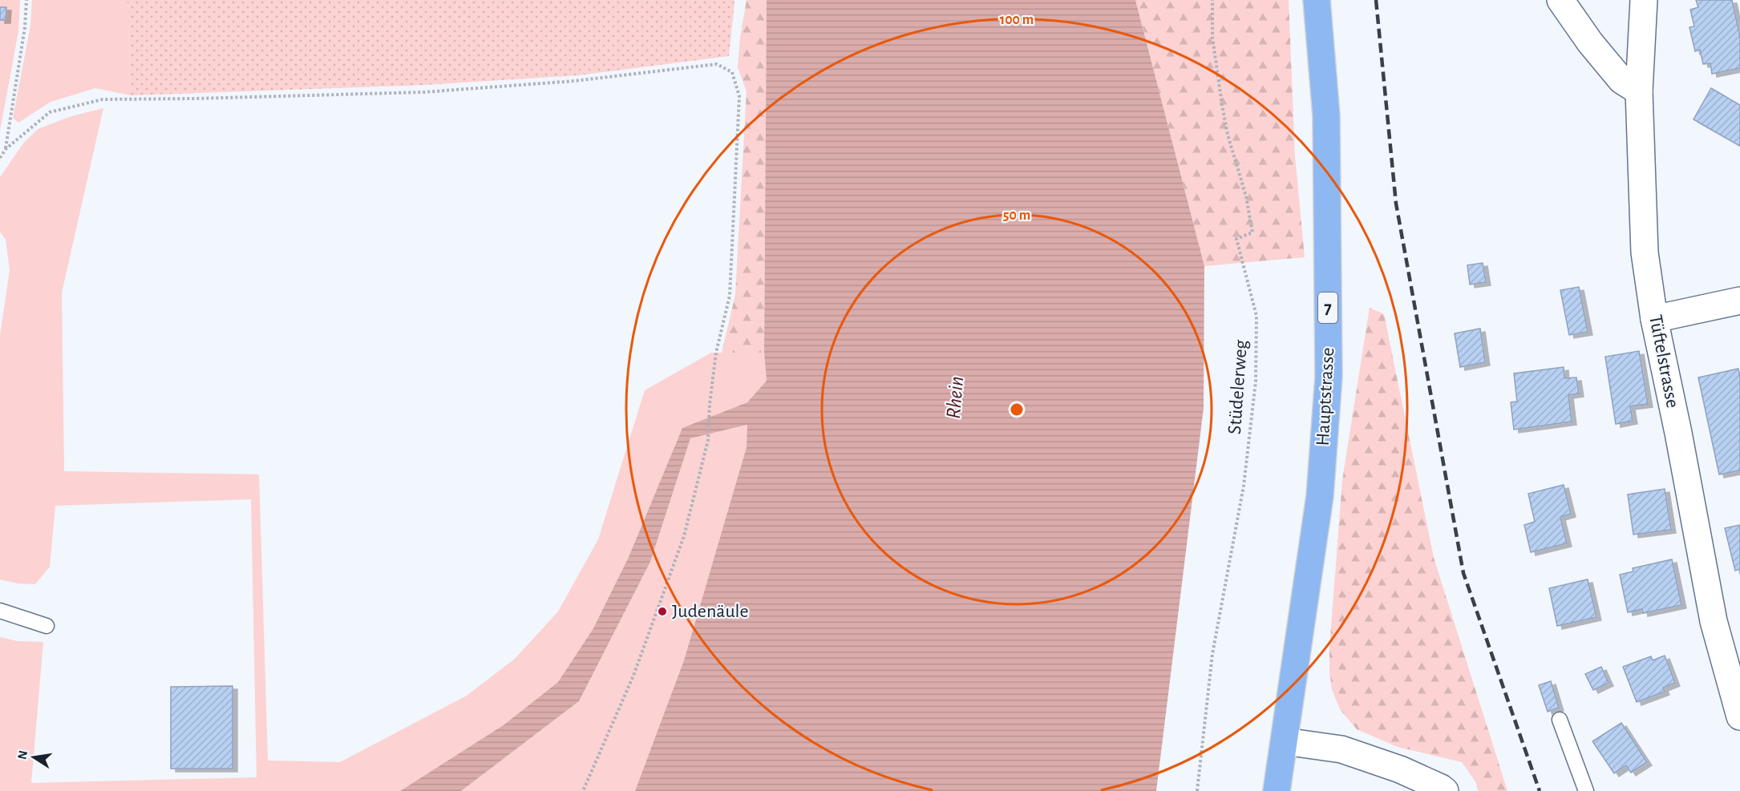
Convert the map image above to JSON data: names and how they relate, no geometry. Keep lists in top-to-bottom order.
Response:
{
  "streets": {
    "main road": ["7", "Hauptstrasse"],
    "street": ["Tüftelstrasse"],
    "path": ["Stüdelerweg"]
  },
  "water": ["Rhein"],
  "places": ["Judenäule"],
  "north": "left",
  "rings": ["100 m", "50 m"]
}
